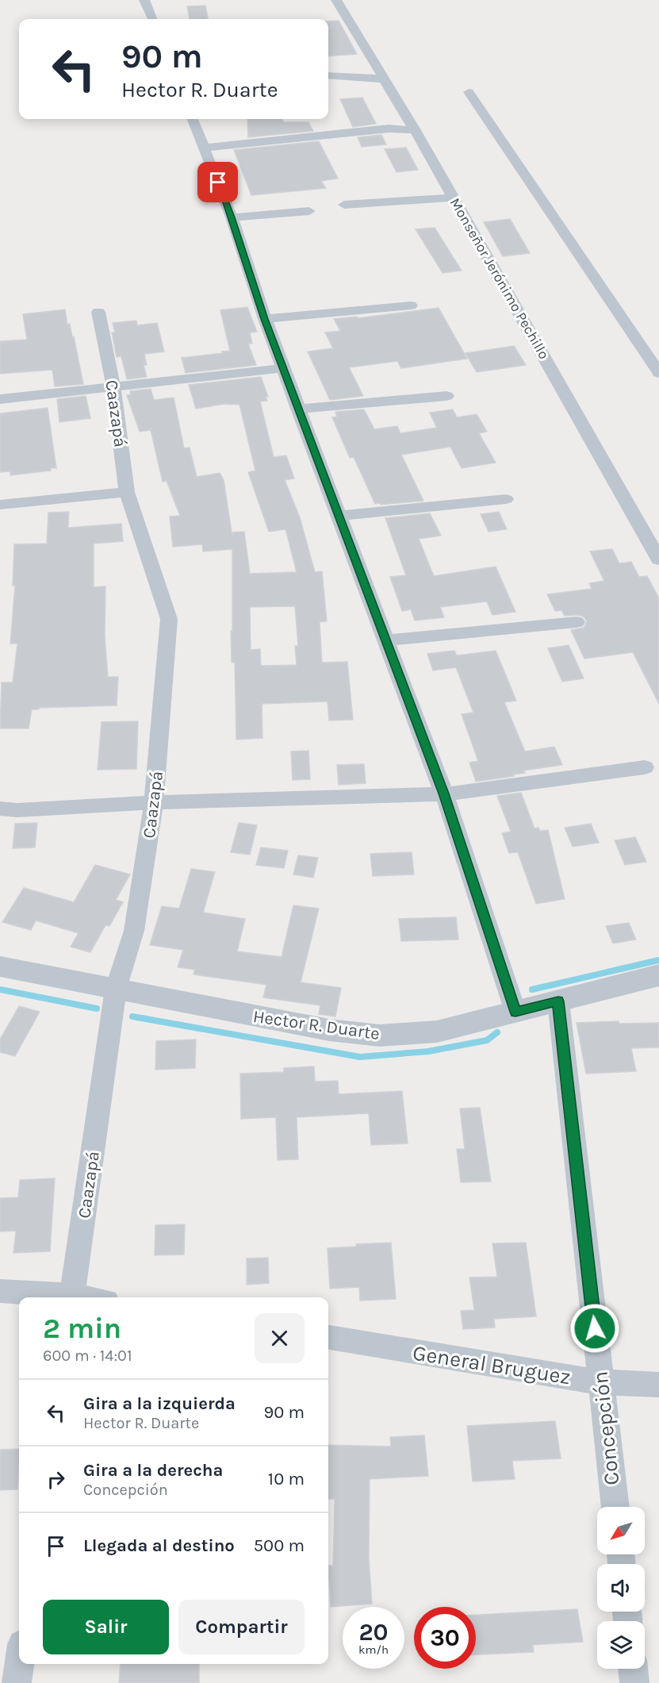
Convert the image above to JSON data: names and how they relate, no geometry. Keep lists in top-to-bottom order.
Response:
{
  "streets": {
    "street": [
      "Monseñor Jerónimo Pechillo",
      "Caazapá",
      "Hector R. Duarte",
      "General Bruguez",
      "Concepción"
    ]
  },
  "crossings": [
    ["Caazapá", "Hector R. Duarte"],
    ["Hector R. Duarte", "Concepción"],
    ["General Bruguez", "Concepción"]
  ],
  "north": "bottom left",
  "page": {
    "turn": ["90 m", "Hector R. Duarte"],
    "heading": ["2 min", "600 m · 14:01"],
    "list": [
      {
        "name": "Gira a la izquierda",
        "note": "Hector R. Duarte",
        "value": "90 m"
      },
      {
        "name": "Gira a la derecha",
        "note": "Concepción",
        "value": "10 m"
      },
      {
        "name": "Llegada al destino",
        "value": "500 m"
      }
    ],
    "buttons": ["Salir", "Compartir"],
    "speed": "20 km/h",
    "limit": "30"
  }
}
